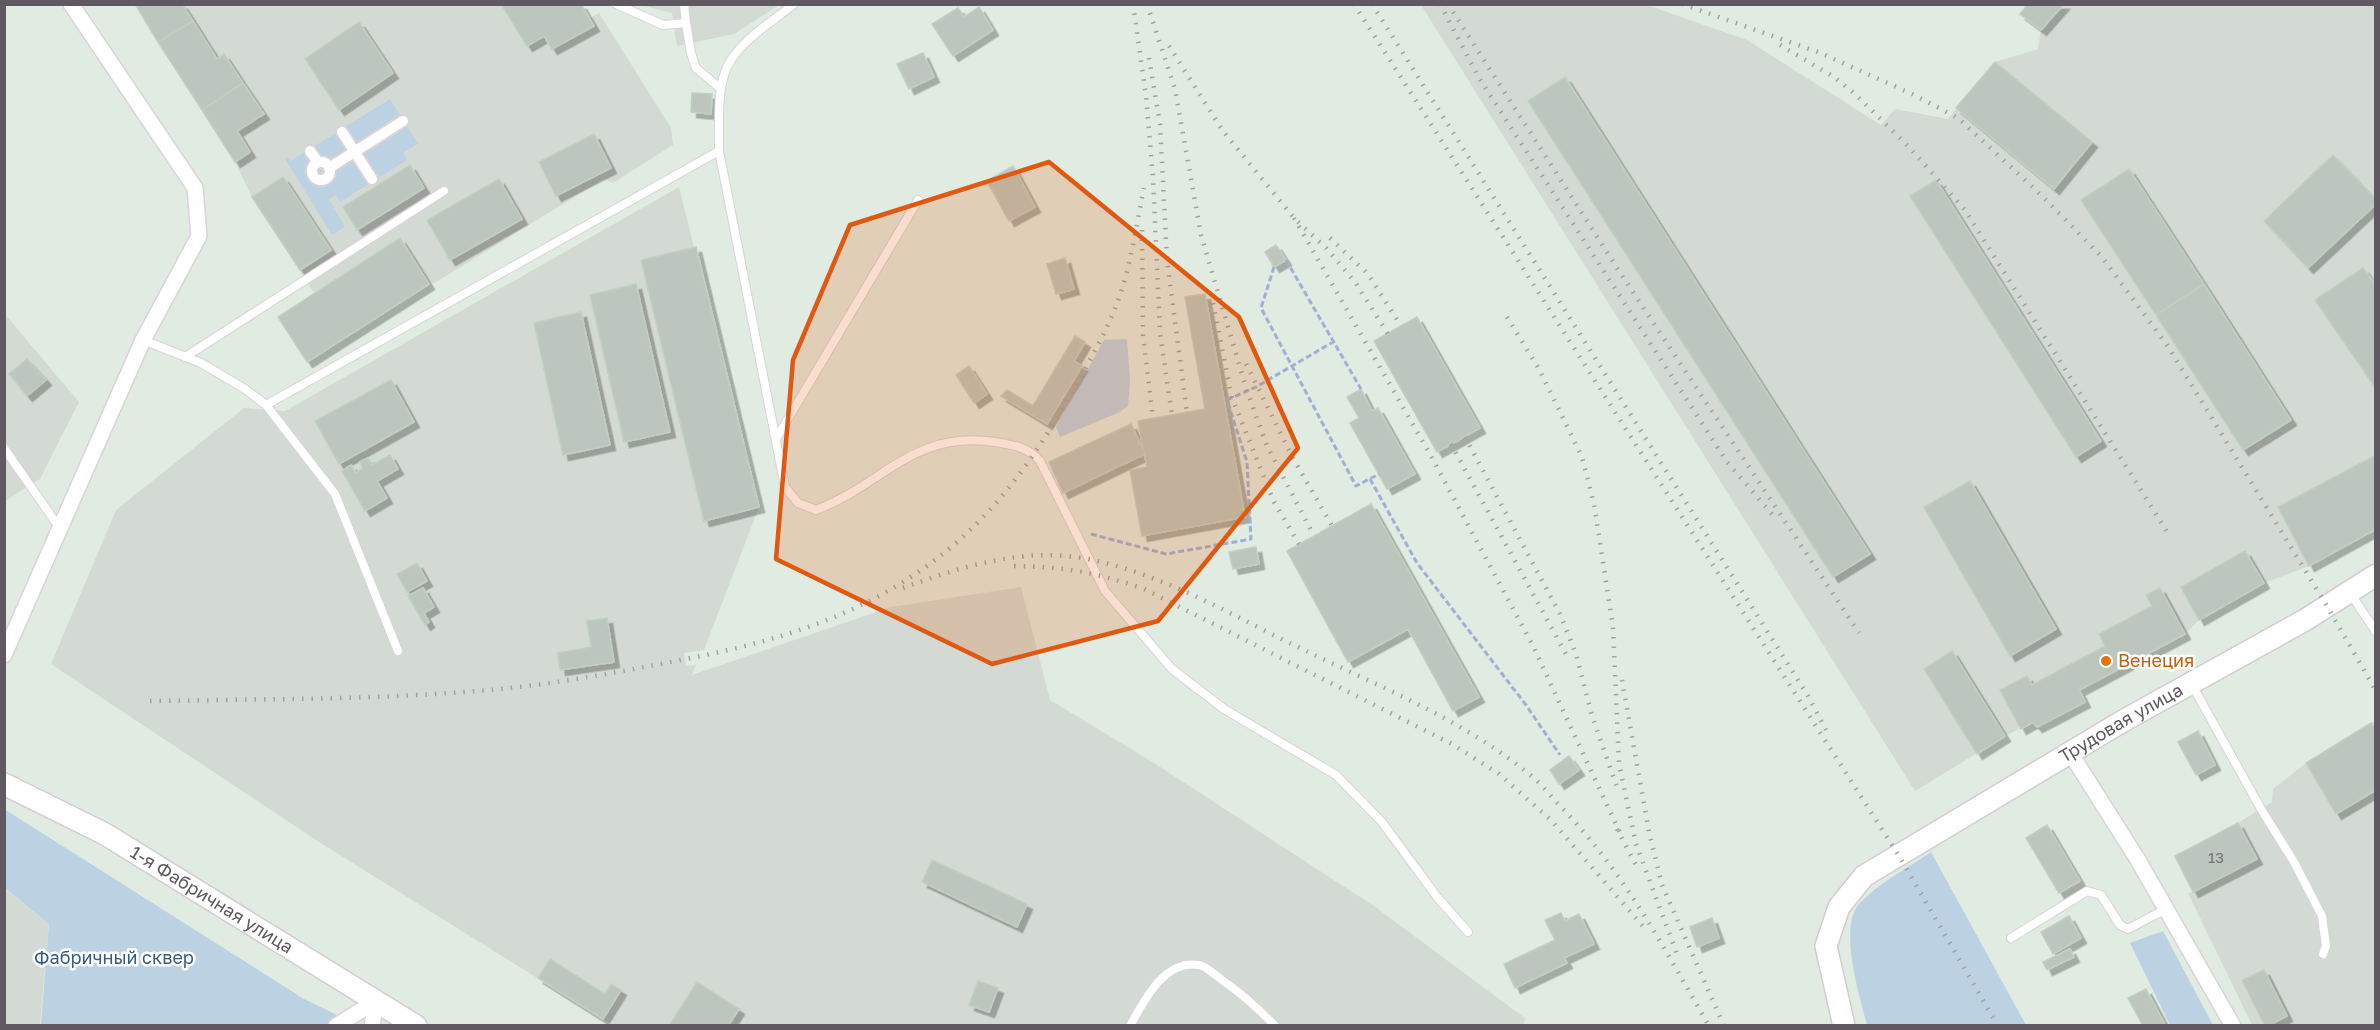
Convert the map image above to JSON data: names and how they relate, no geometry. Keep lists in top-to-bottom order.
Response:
{
  "streets": {
    "main road": ["Трудовая улица", "1-я Фабричная улица"]
  },
  "parks": ["Фабричный сквер"],
  "places": ["Венеция"],
  "house_numbers": ["13"]
}
